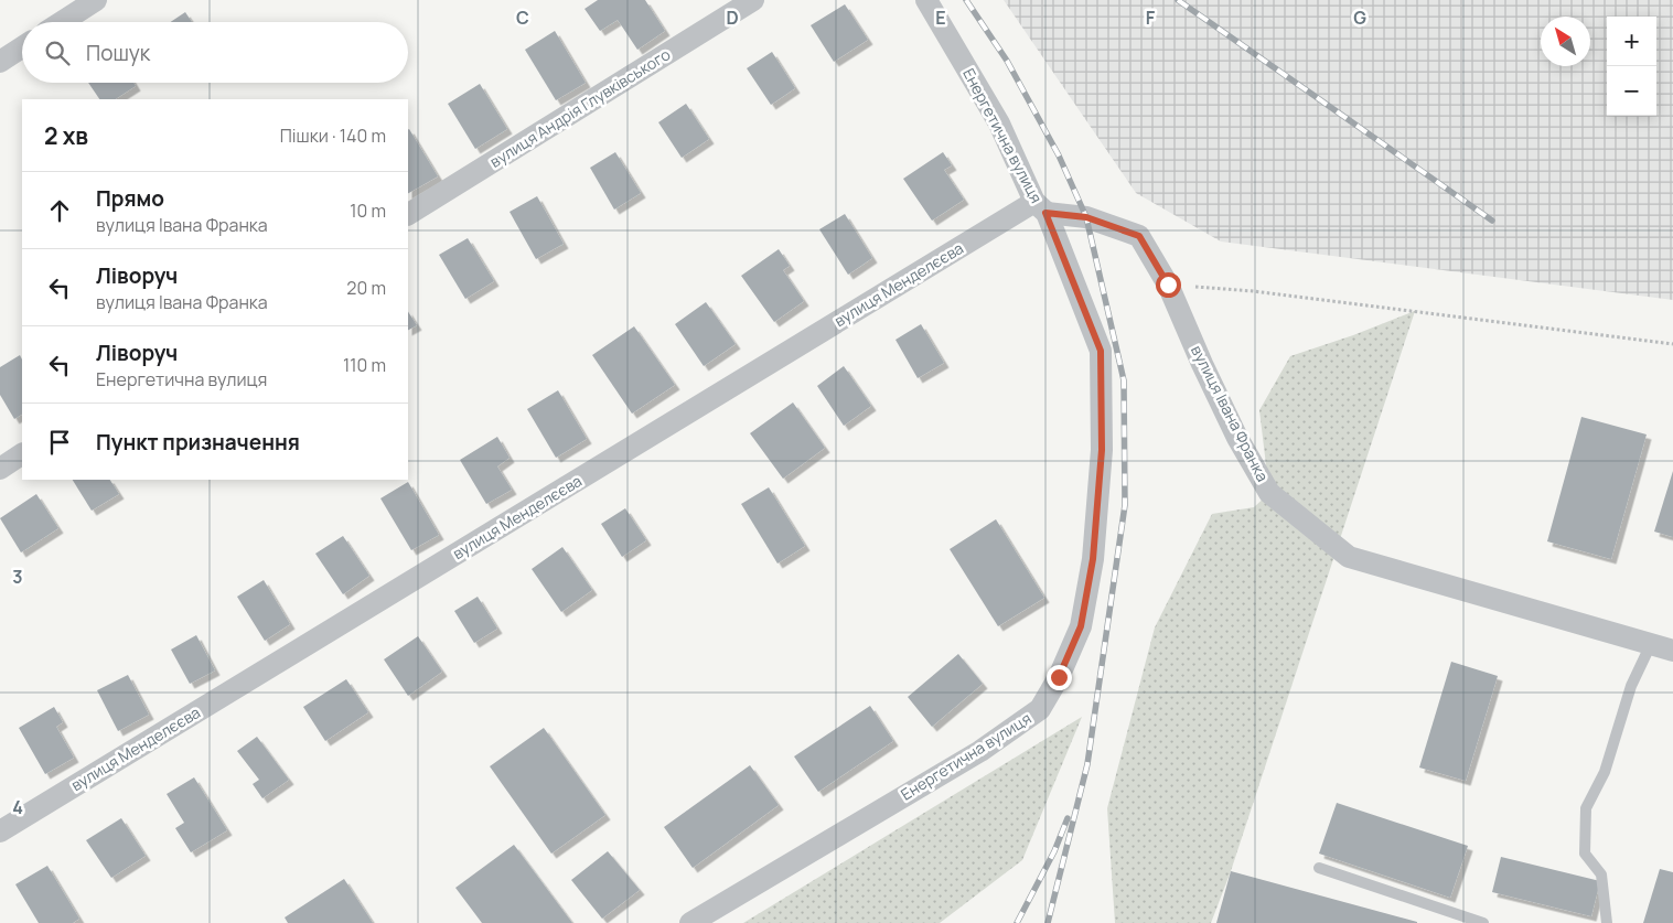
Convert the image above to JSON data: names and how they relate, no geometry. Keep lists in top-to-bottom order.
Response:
{
  "streets": {
    "street": [
      "вулиця Андрія Глувківського",
      "Енергетична вулиця",
      "вулиця Менделєєва",
      "вулиця Івана Франка"
    ]
  },
  "crossings": [
    ["Енергетична вулиця", "вулиця Менделєєва"],
    ["Енергетична вулиця", "вулиця Івана Франка"],
    ["вулиця Менделєєва", "вулиця Івана Франка"]
  ],
  "north": "top left",
  "page": {
    "map_buttons": ["+", "−"],
    "search": "Пошук",
    "heading": ["2 хв", "Пішки · 140 m"],
    "list": [
      ["Прямо", "вулиця Івана Франка", "10 m"],
      ["Ліворуч", "вулиця Івана Франка", "20 m"],
      ["Ліворуч", "Енергетична вулиця", "110 m"],
      "Пункт призначення"
    ]
  },
  "grid": {
    "columns": [
      "C",
      "D",
      "E",
      "F",
      "G"
    ],
    "rows": ["3", "4"]
  }
}
